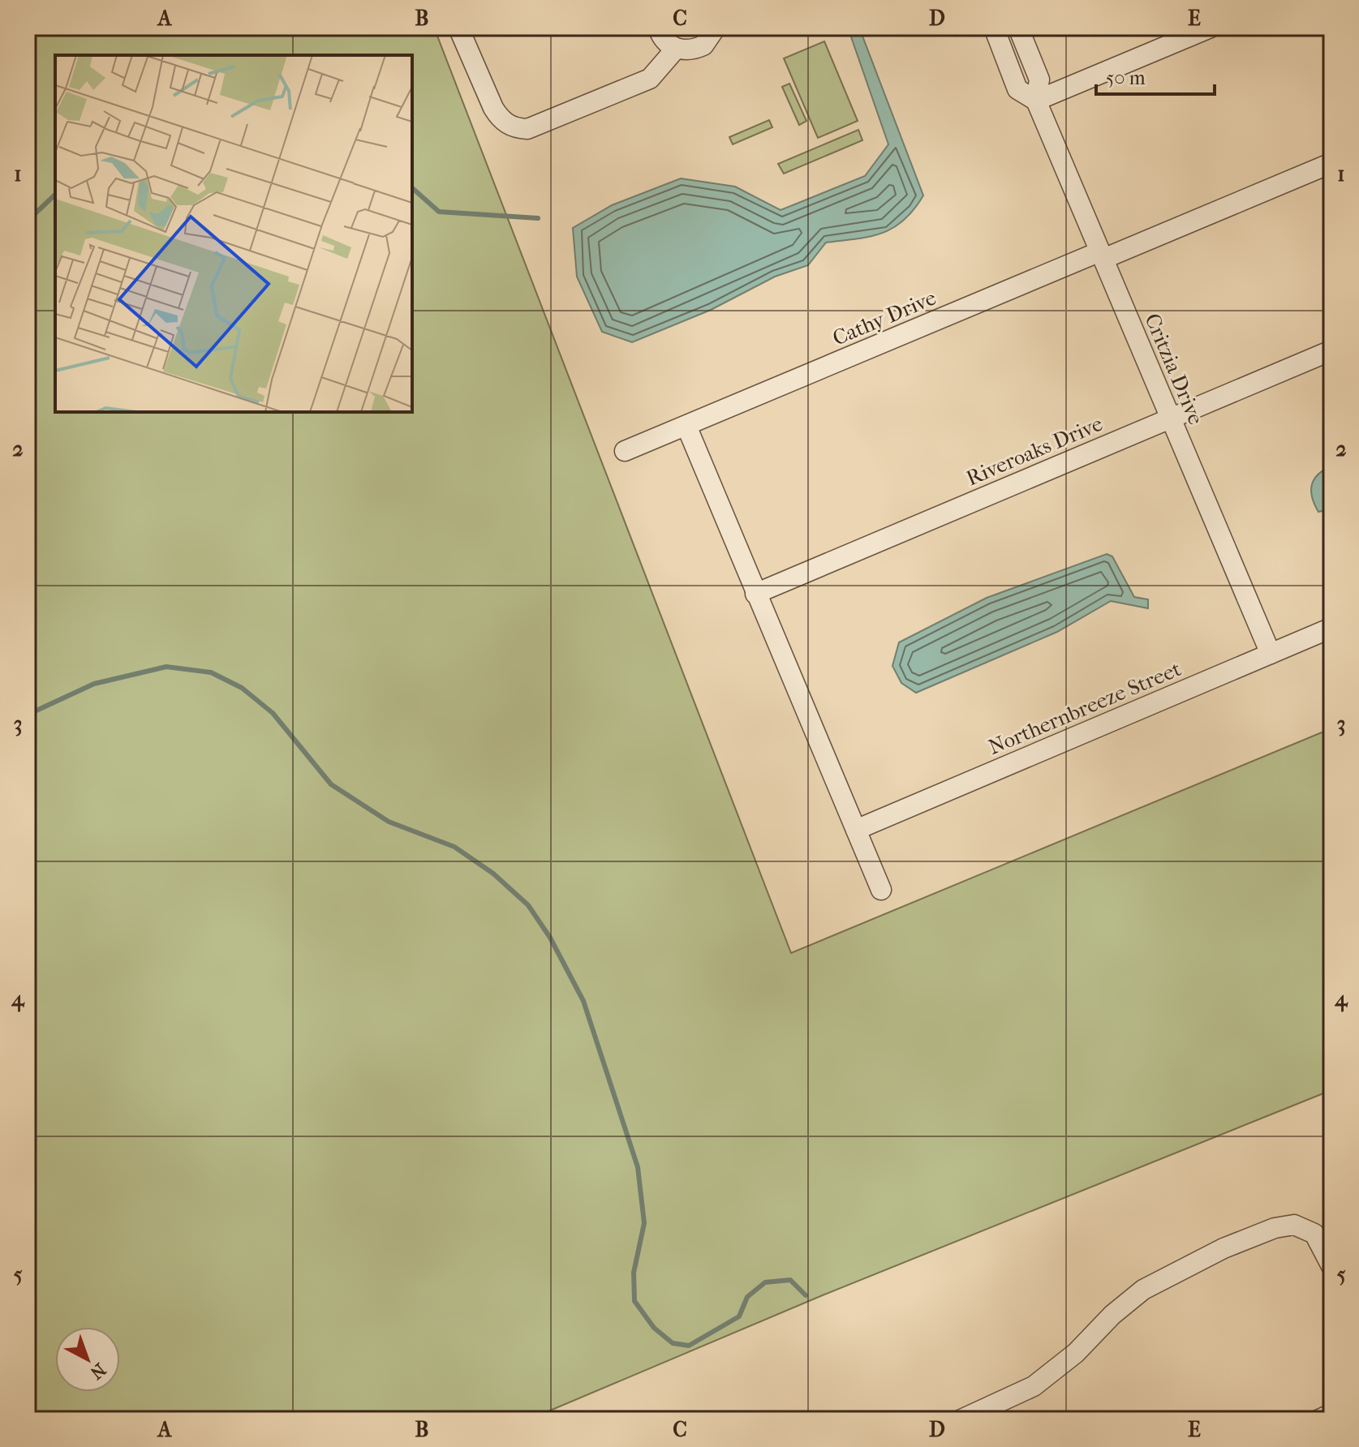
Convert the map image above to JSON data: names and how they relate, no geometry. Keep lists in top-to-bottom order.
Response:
{
  "streets": {
    "street": [
      "Cathy Drive",
      "Critzia Drive",
      "Riveroaks Drive",
      "Northernbreeze Street"
    ]
  },
  "crossings": [
    ["Cathy Drive", "Critzia Drive"],
    ["Critzia Drive", "Riveroaks Drive"],
    ["Critzia Drive", "Northernbreeze Street"]
  ],
  "scale_bar": "50 m",
  "north": "bottom right",
  "grid": {
    "columns": [
      "A",
      "B",
      "C",
      "D",
      "E"
    ],
    "rows": [
      "1",
      "2",
      "3",
      "4",
      "5"
    ]
  }
}
